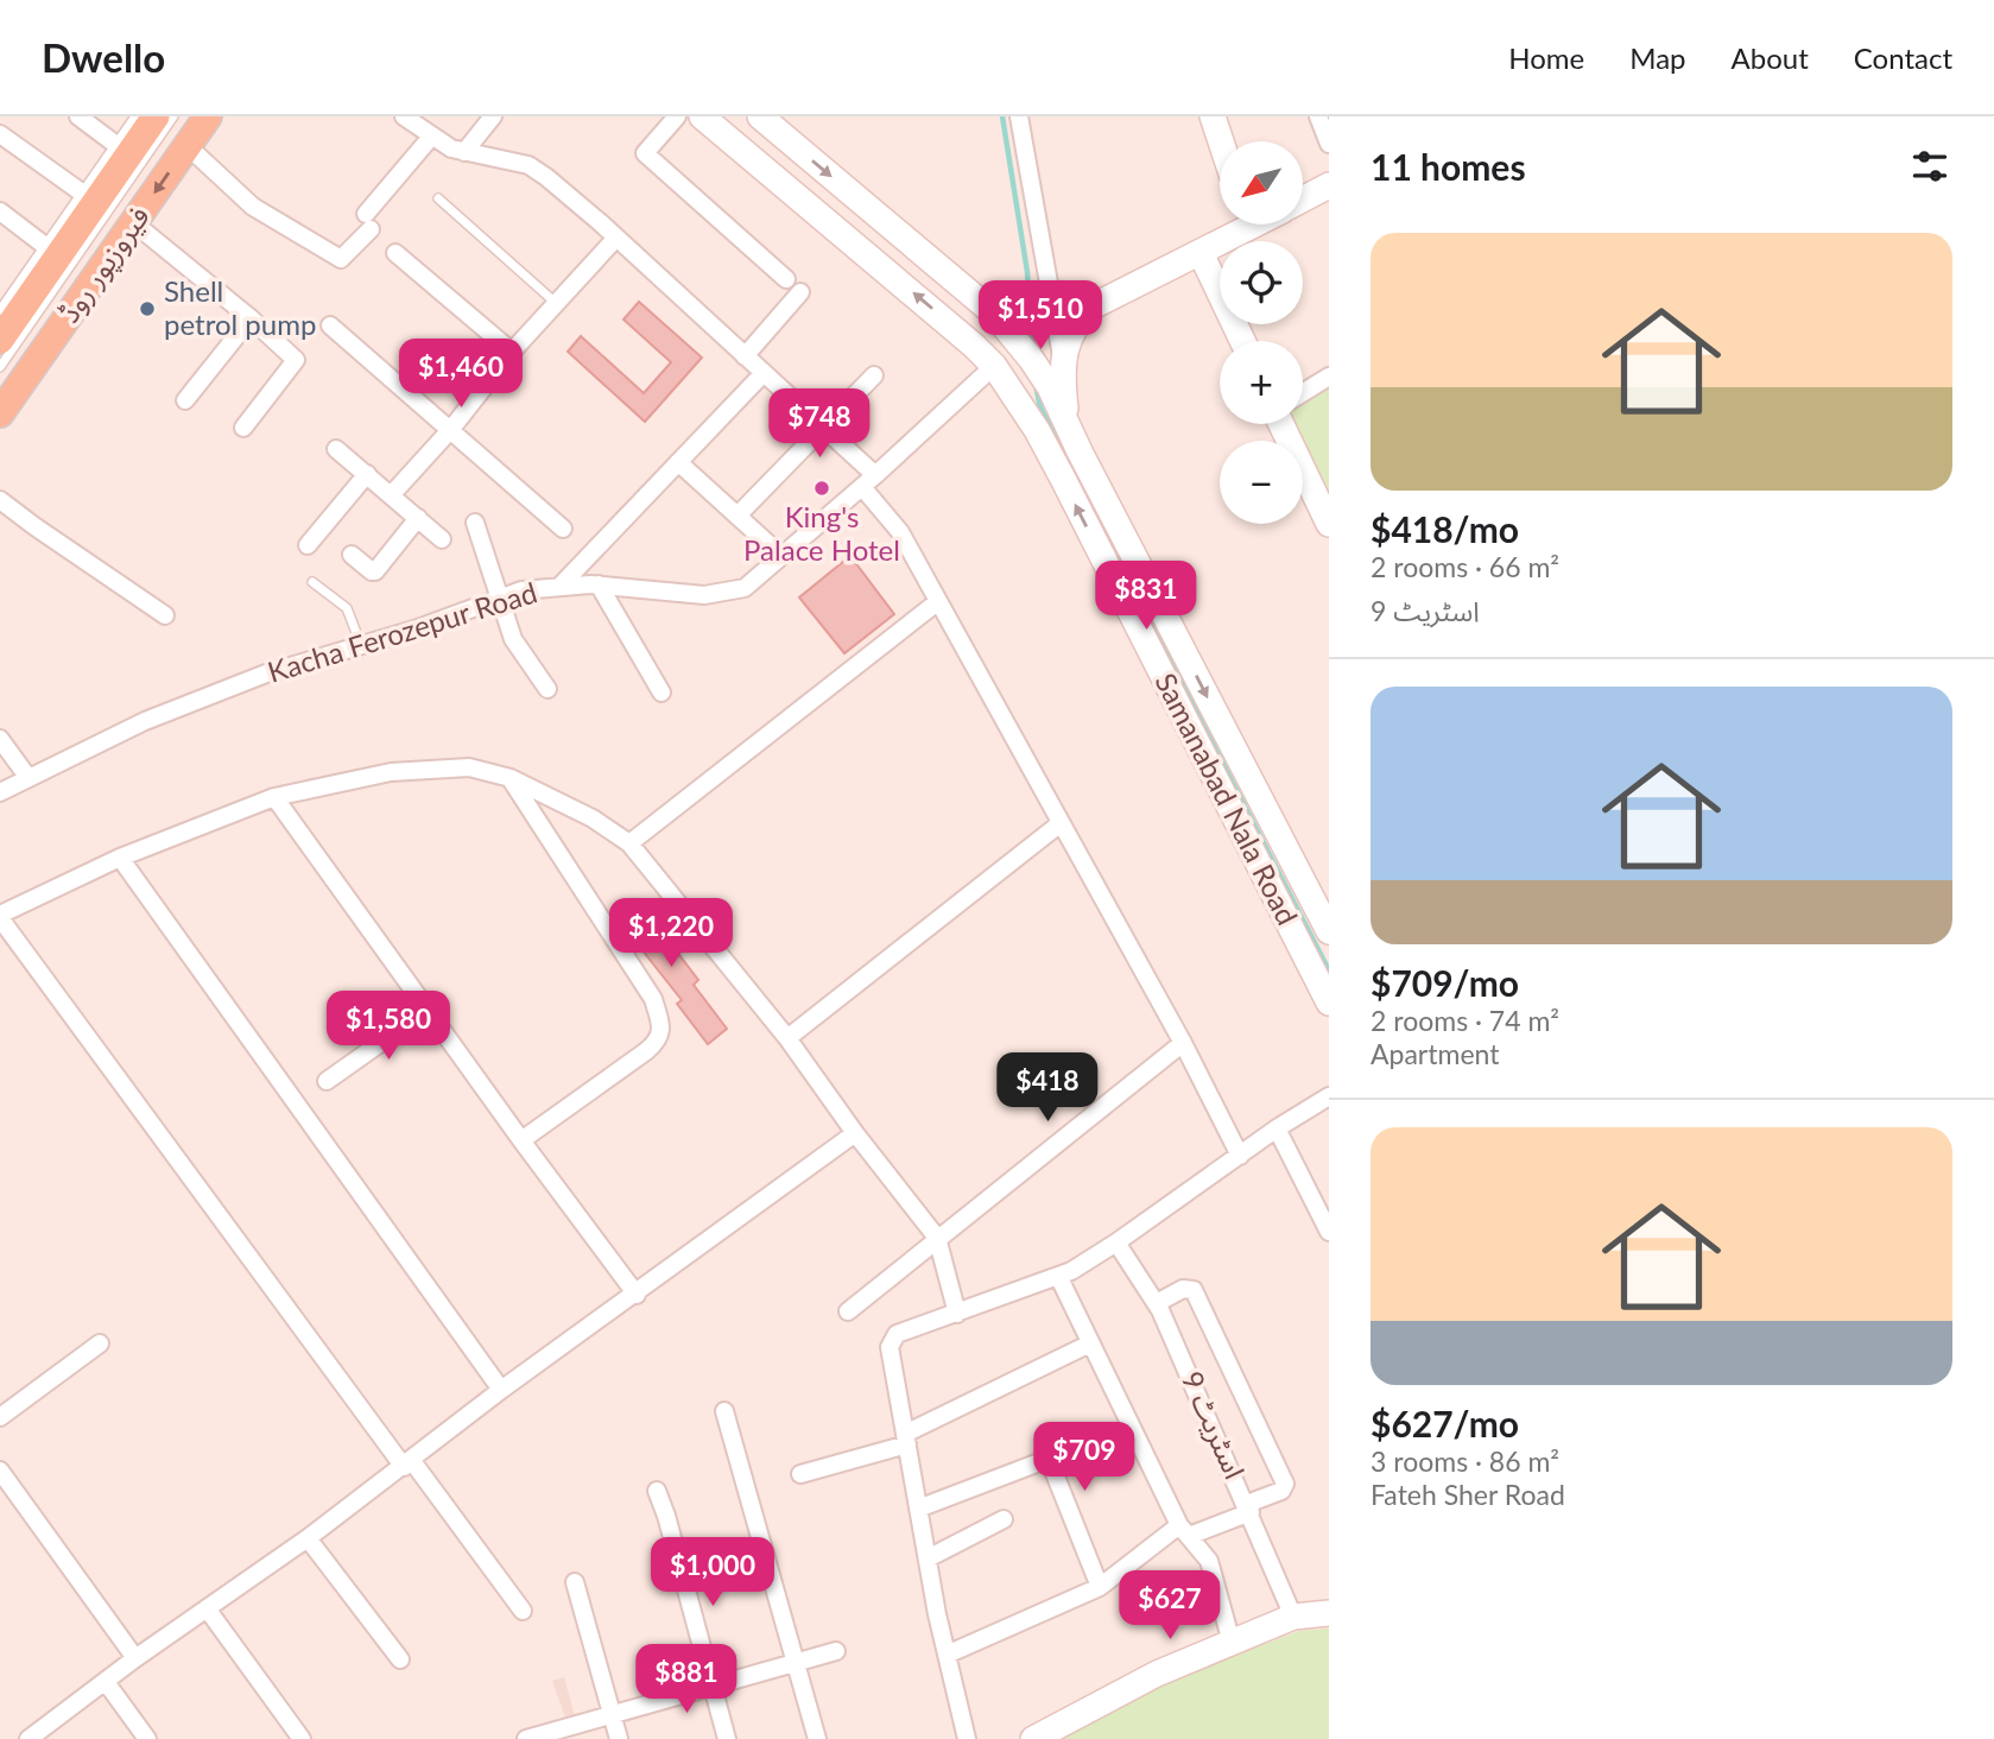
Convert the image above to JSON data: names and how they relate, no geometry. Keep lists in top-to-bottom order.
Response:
{
  "streets": {
    "main road": ["فیروزپور روڈ", "Samanabad Nala Road"],
    "street": ["Kacha Ferozepur Road", "اسٹریٹ 9"]
  },
  "crossings": [
    ["Kacha Ferozepur Road", "Samanabad Nala Road"]
  ],
  "places": ["Shell petrol pump", "King's Palace Hotel"],
  "north": "bottom left",
  "page": {
    "header": "Dwello",
    "nav": [
      "Home",
      "Map",
      "About",
      "Contact"
    ],
    "heading": "11 homes",
    "map_buttons": ["+", "−"],
    "list": [
      {
        "name": "$418/mo",
        "note": "2 rooms · 66 m² · اسٹریٹ 9"
      },
      {
        "name": "$709/mo",
        "note": "2 rooms · 74 m² · Apartment"
      },
      {
        "name": "$627/mo",
        "note": "3 rooms · 86 m² · Fateh Sher Road"
      }
    ],
    "price": [
      "$1,510",
      "$1,460",
      "$748",
      "$831",
      "$1,220",
      "$1,580",
      "$418",
      "$709",
      "$1,000",
      "$627",
      "$881"
    ]
  }
}
